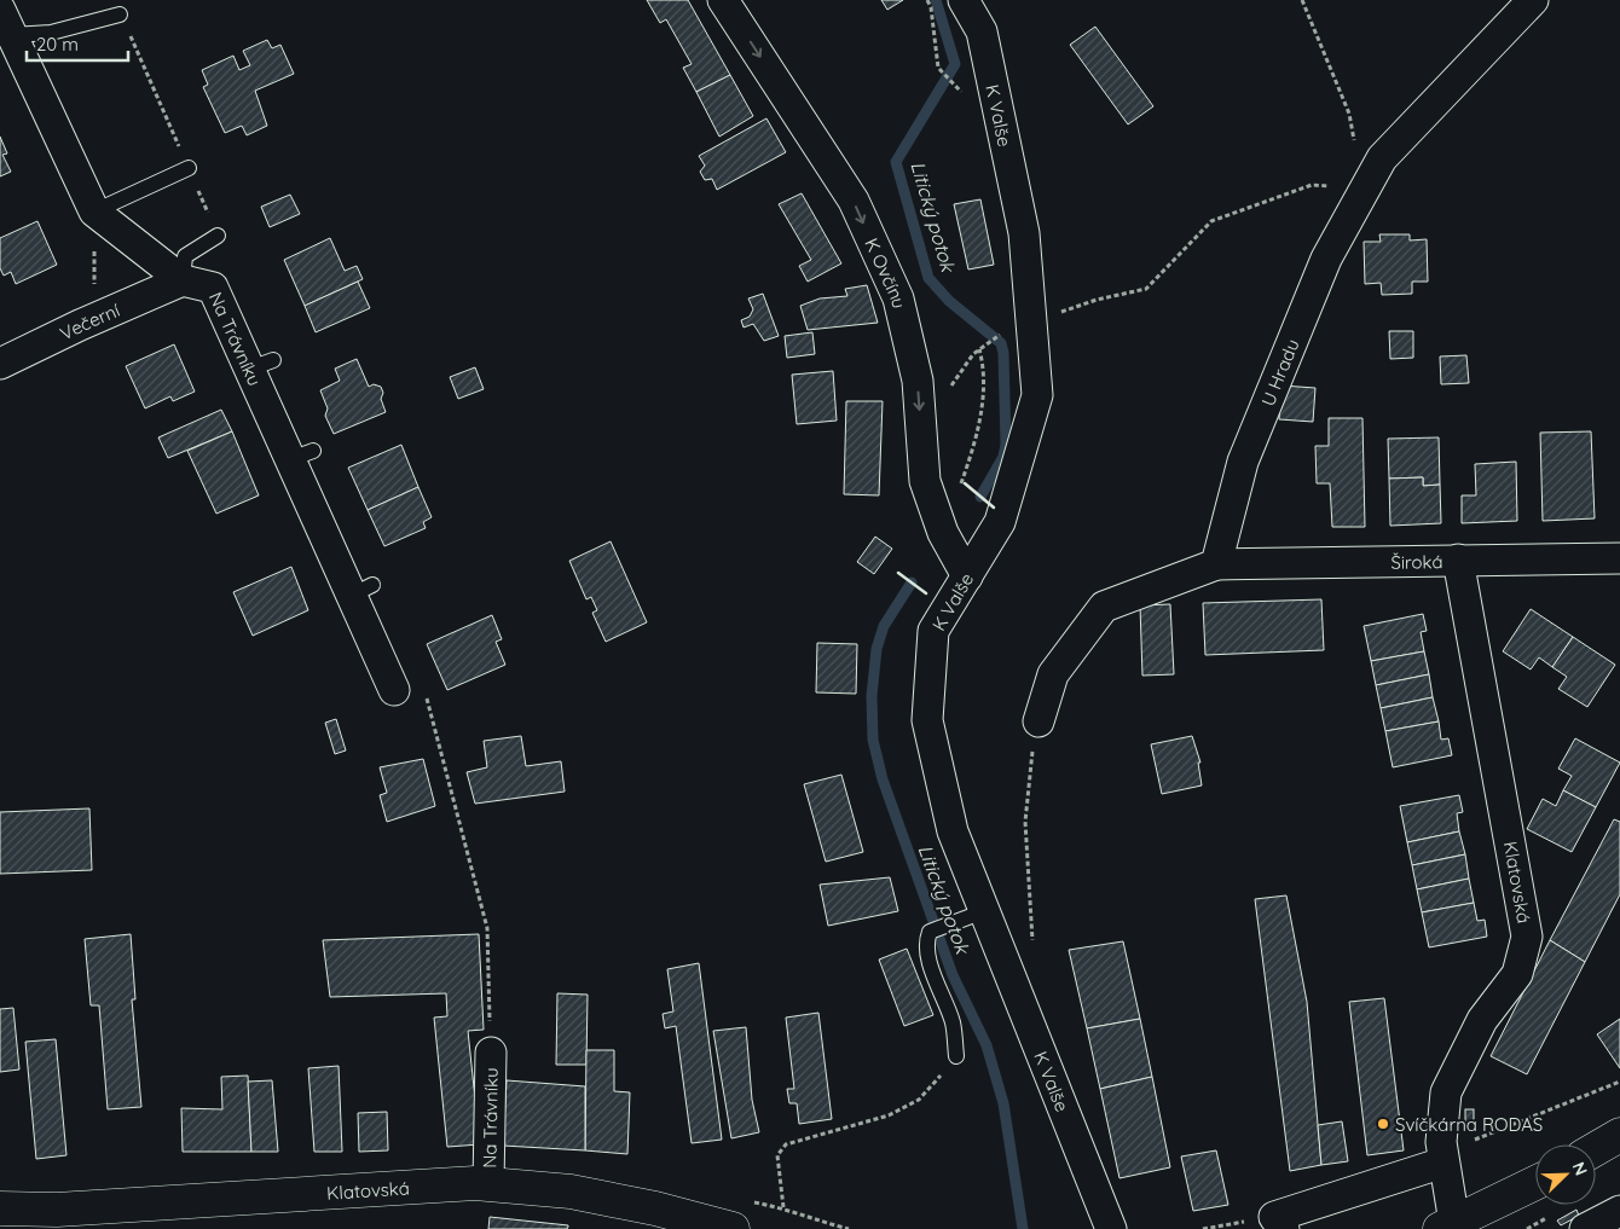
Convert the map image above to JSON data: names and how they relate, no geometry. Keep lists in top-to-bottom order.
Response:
{
  "streets": {
    "main road": ["Klatovská"],
    "street": [
      "K Valše",
      "K Ovčínu",
      "Večerní",
      "Na Trávníku",
      "U Hradu",
      "Široká"
    ]
  },
  "crossings": [
    ["K Valše", "K Ovčínu"],
    ["Večerní", "Na Trávníku"],
    ["Na Trávníku", "Klatovská"],
    ["U Hradu", "Široká"],
    ["Široká", "Klatovská"]
  ],
  "one_way": ["K Ovčínu"],
  "water": ["Litický potok"],
  "places": ["Svíčkárna RODAS"],
  "scale_bar": "20 m",
  "north": "top right"
}
